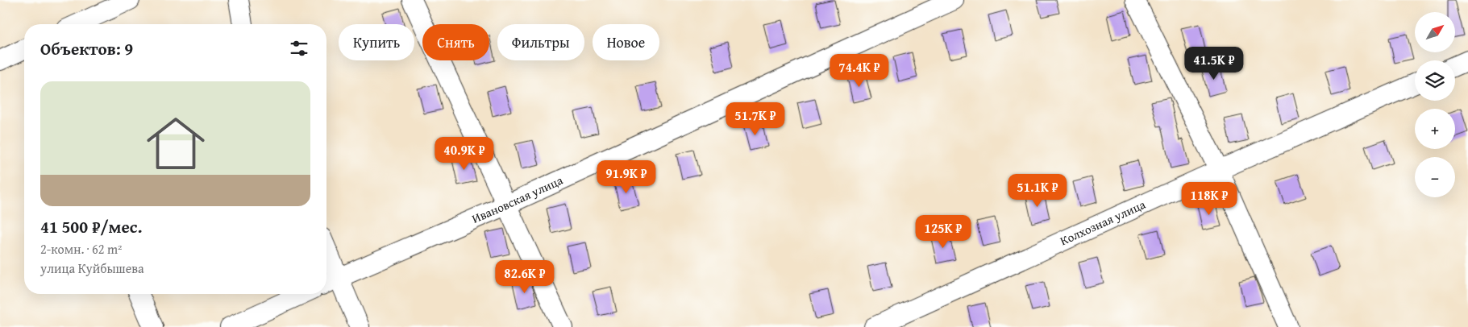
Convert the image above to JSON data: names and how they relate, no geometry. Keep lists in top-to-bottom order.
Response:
{
  "streets": {
    "street": ["Ивановская улица", "Колхозная улица"]
  },
  "north": "top right",
  "page": {
    "map_buttons": ["+", "−"],
    "chip": [
      "Купить",
      "Снять",
      "Фильтры",
      "Новое"
    ],
    "heading": "Объектов: 9",
    "price": [
      "41.5K ₽",
      "74.4K ₽",
      "51.7K ₽",
      "40.9K ₽",
      "91.9K ₽",
      "51.1K ₽",
      "118K ₽",
      "125K ₽",
      "82.6K ₽"
    ],
    "list": [
      {
        "name": "41 500 ₽/мес.",
        "note": "2-комн. · 62 m² · улица Куйбышева"
      }
    ]
  }
}
